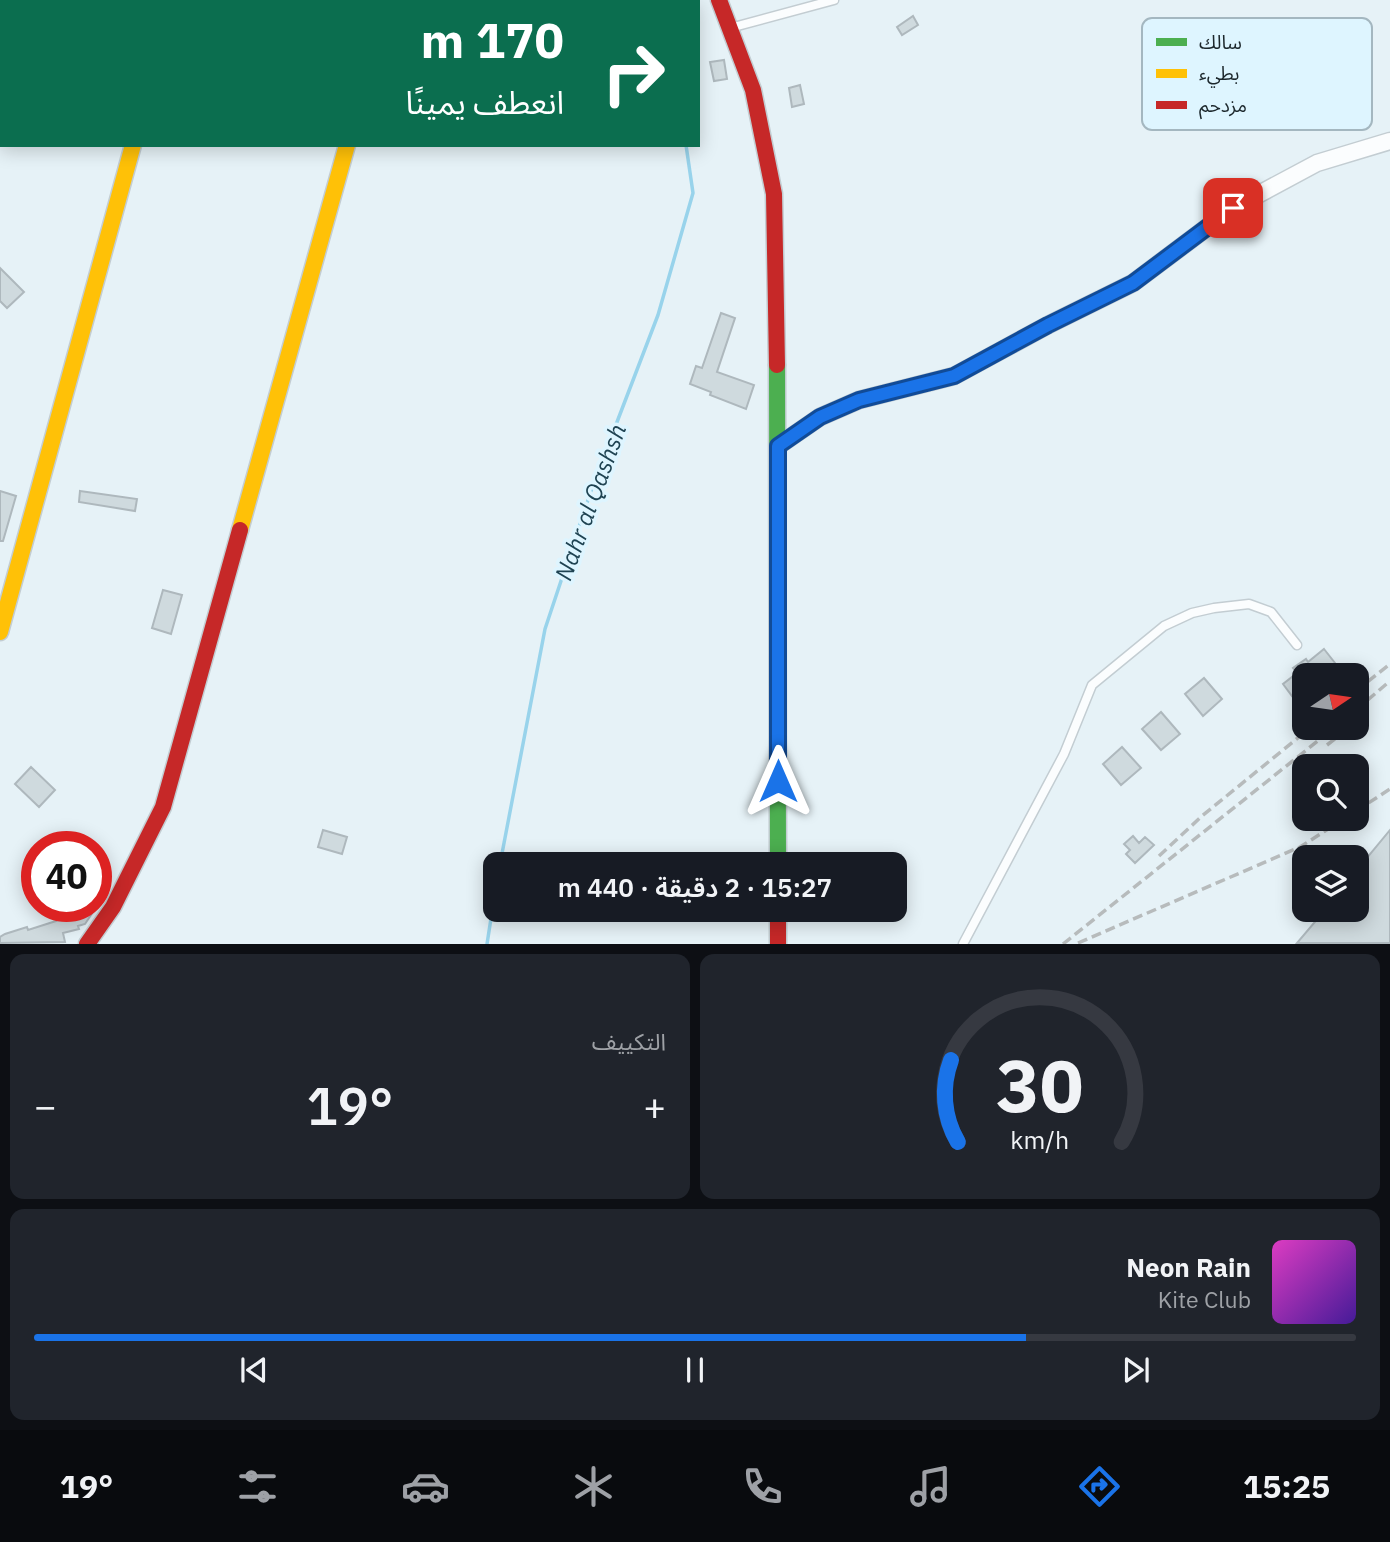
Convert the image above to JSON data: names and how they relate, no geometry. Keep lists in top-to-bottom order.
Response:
{
  "water": ["Nahr al Qashsh"],
  "legend": ["سالك", "بطيء", "مزدحم"],
  "north": "right",
  "page": {
    "turn": ["170 m", "انعطف يمينًا"],
    "limit": "40",
    "trip": "15:27 · 2 دقيقة · 440 m",
    "tile": "التكييف",
    "heat": ["−", "19°", "+"],
    "song": ["Neon Rain", "Kite Club"],
    "tabs": ["15:25", "19°"],
    "gauge": ["30", "km/h"]
  }
}
